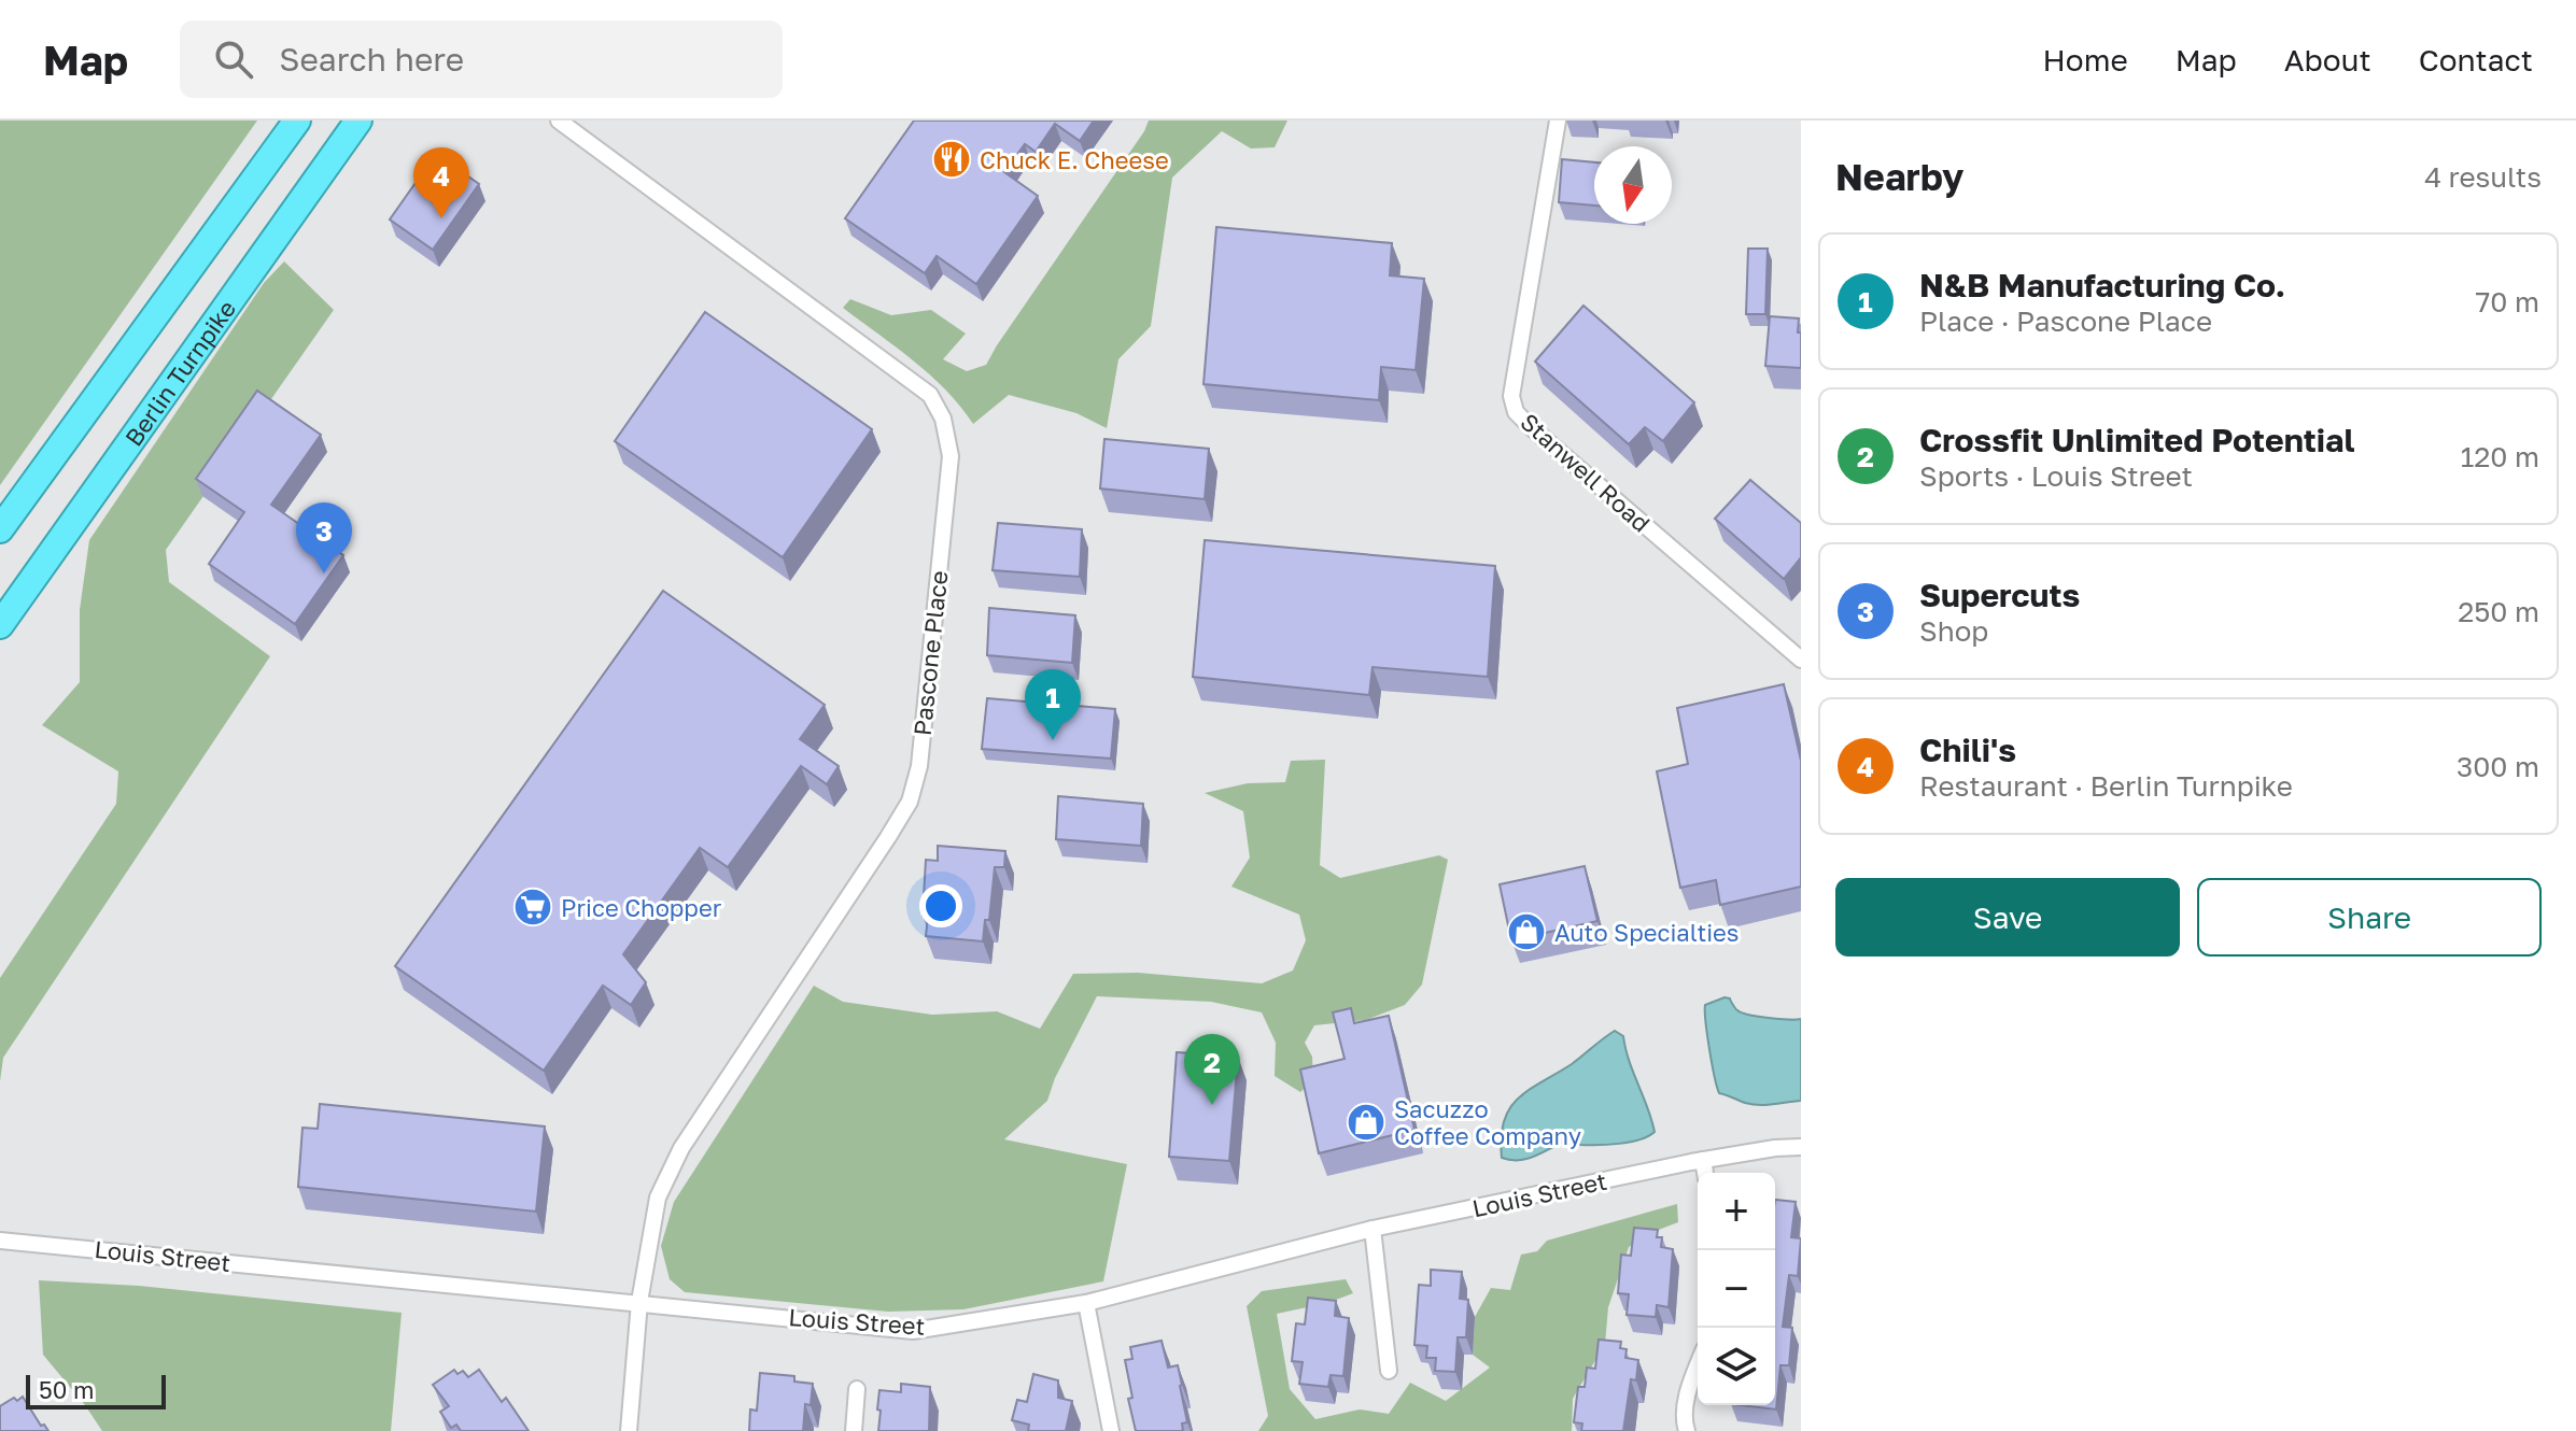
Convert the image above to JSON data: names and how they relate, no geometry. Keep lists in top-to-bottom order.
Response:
{
  "streets": {
    "highway": ["Berlin Turnpike"],
    "street": ["Stanwell Road", "Pascone Place", "Louis Street"]
  },
  "crossings": [
    ["Pascone Place", "Louis Street"]
  ],
  "places": {
    "restaurant": ["Chuck E. Cheese"],
    "supermarket": ["Price Chopper"],
    "shop": ["Auto Specialties", "Sacuzzo Coffee Company"]
  },
  "scale_bar": "50 m",
  "north": "bottom",
  "page": {
    "header": "Map",
    "search": "Search here",
    "nav": [
      "Home",
      "Map",
      "About",
      "Contact"
    ],
    "heading": ["Nearby", "4 results"],
    "pins": [
      "4",
      "3",
      "1",
      "2"
    ],
    "list": [
      {
        "mark": "1",
        "name": "N&B Manufacturing Co.",
        "note": "Place · Pascone Place",
        "value": "70 m"
      },
      {
        "mark": "2",
        "name": "Crossfit Unlimited Potential",
        "note": "Sports · Louis Street",
        "value": "120 m"
      },
      {
        "mark": "3",
        "name": "Supercuts",
        "note": "Shop",
        "value": "250 m"
      },
      {
        "mark": "4",
        "name": "Chili's",
        "note": "Restaurant · Berlin Turnpike",
        "value": "300 m"
      }
    ],
    "buttons": ["Save", "Share"],
    "map_buttons": ["+", "−"],
    "scale": "50 m"
  }
}
